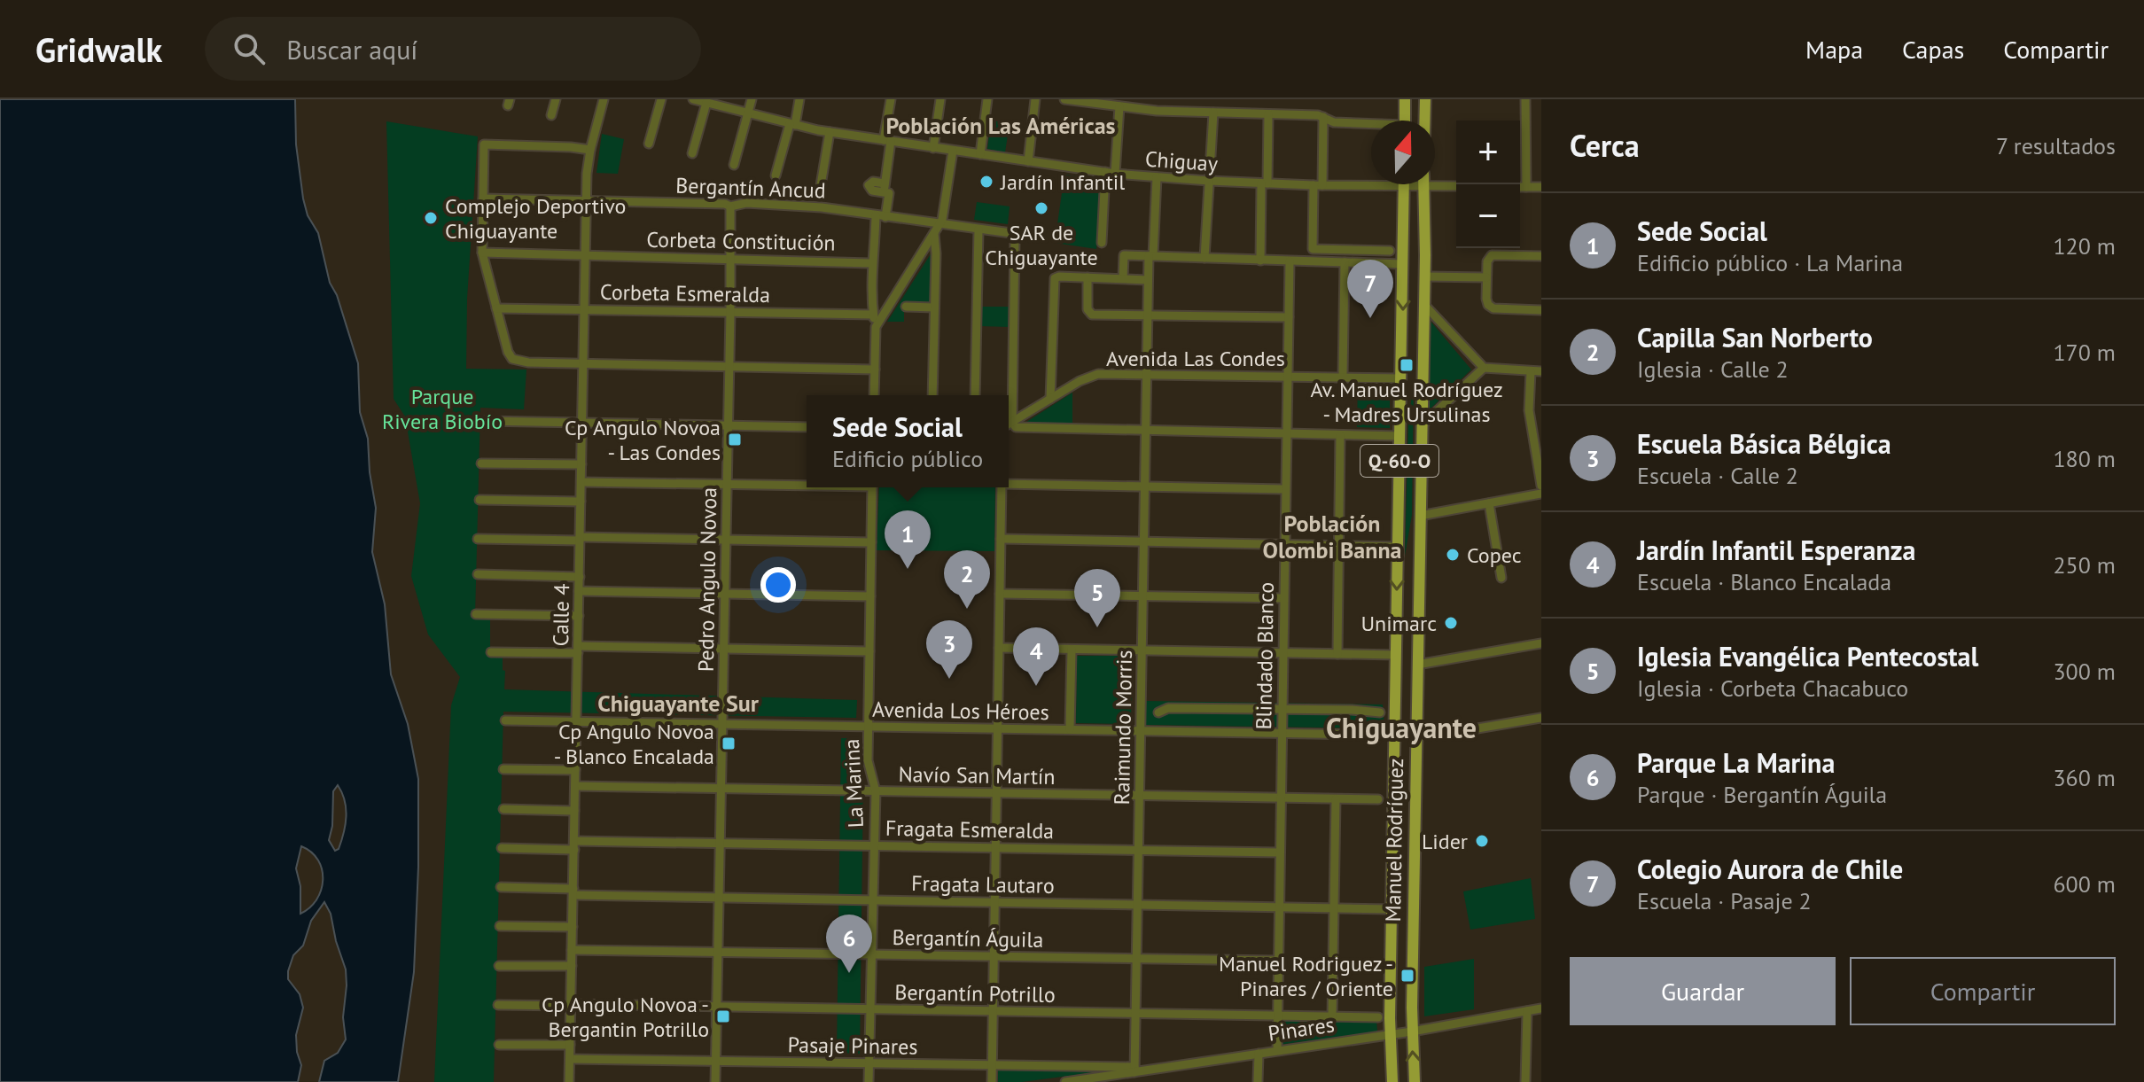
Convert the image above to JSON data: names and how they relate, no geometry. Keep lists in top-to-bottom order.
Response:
{
  "streets": {
    "main road": ["Q-60-O", "Manuel Rodríguez"],
    "street": [
      "Chiguay",
      "Bergantín Ancud",
      "Corbeta Constitución",
      "Corbeta Esmeralda",
      "Avenida Las Condes",
      "Pedro Angulo Novoa",
      "Calle 4",
      "Blindado Blanco",
      "Avenida Los Héroes",
      "Raimundo Morris",
      "Navío San Martín",
      "La Marina",
      "Fragata Esmeralda",
      "Fragata Lautaro",
      "Bergantín Águila",
      "Bergantín Potrillo",
      "Pinares",
      "Pasaje Pinares"
    ]
  },
  "crossings": [
    ["Chiguay", "Raimundo Morris"],
    ["Chiguay", "Manuel Rodríguez"],
    ["Bergantín Ancud", "Pedro Angulo Novoa"],
    ["Bergantín Ancud", "Calle 4"],
    ["Corbeta Constitución", "Pedro Angulo Novoa"],
    ["Corbeta Constitución", "Calle 4"],
    ["Corbeta Esmeralda", "Pedro Angulo Novoa"],
    ["Corbeta Esmeralda", "Calle 4"],
    ["Avenida Las Condes", "Blindado Blanco"],
    ["Avenida Las Condes", "Raimundo Morris"],
    ["Avenida Las Condes", "Manuel Rodríguez"],
    ["Pedro Angulo Novoa", "Avenida Los Héroes"],
    ["Pedro Angulo Novoa", "Navío San Martín"],
    ["Pedro Angulo Novoa", "Fragata Esmeralda"],
    ["Pedro Angulo Novoa", "Fragata Lautaro"],
    ["Pedro Angulo Novoa", "Bergantín Águila"],
    ["Pedro Angulo Novoa", "Bergantín Potrillo"],
    ["Pedro Angulo Novoa", "Pasaje Pinares"],
    ["Calle 4", "Avenida Los Héroes"],
    ["Calle 4", "Navío San Martín"],
    ["Calle 4", "Fragata Esmeralda"],
    ["Calle 4", "Fragata Lautaro"],
    ["Calle 4", "Bergantín Águila"],
    ["Calle 4", "Bergantín Potrillo"],
    ["Calle 4", "Pasaje Pinares"],
    ["Blindado Blanco", "Avenida Los Héroes"],
    ["Blindado Blanco", "Navío San Martín"],
    ["Blindado Blanco", "Fragata Esmeralda"],
    ["Blindado Blanco", "Fragata Lautaro"],
    ["Blindado Blanco", "Bergantín Águila"],
    ["Blindado Blanco", "Bergantín Potrillo"],
    ["Blindado Blanco", "Pinares"],
    ["Avenida Los Héroes", "Raimundo Morris"],
    ["Avenida Los Héroes", "La Marina"],
    ["Avenida Los Héroes", "Manuel Rodríguez"],
    ["Raimundo Morris", "Navío San Martín"],
    ["Raimundo Morris", "Fragata Esmeralda"],
    ["Raimundo Morris", "Fragata Lautaro"],
    ["Raimundo Morris", "Bergantín Águila"],
    ["Raimundo Morris", "Bergantín Potrillo"],
    ["Raimundo Morris", "Pinares"],
    ["Raimundo Morris", "Pasaje Pinares"],
    ["Navío San Martín", "La Marina"],
    ["La Marina", "Fragata Esmeralda"],
    ["La Marina", "Fragata Lautaro"],
    ["La Marina", "Bergantín Águila"],
    ["La Marina", "Bergantín Potrillo"],
    ["La Marina", "Pasaje Pinares"],
    ["Manuel Rodríguez", "Fragata Lautaro"],
    ["Manuel Rodríguez", "Pinares"],
    ["Pinares", "Pasaje Pinares"]
  ],
  "districts": [
    "Población Las Américas",
    "Población Olombi Banna",
    "Chiguayante Sur",
    "Chiguayante"
  ],
  "parks": ["Parque Rivera Biobío"],
  "places": {
    "other": [
      "Jardín Infantil",
      "SAR de Chiguayante",
      "Complejo Deportivo Chiguayante",
      "Copec",
      "Unimarc",
      "Lider"
    ],
    "transit": [
      "Av. Manuel Rodríguez - Madres Ursulinas",
      "Cp Angulo Novoa - Las Condes",
      "Cp Angulo Novoa - Blanco Encalada",
      "Manuel Rodriguez - Pinares / Oriente",
      "Cp Angulo Novoa - Bergantin Potrillo"
    ]
  },
  "north": "top",
  "page": {
    "header": "Gridwalk",
    "search": "Buscar aquí",
    "nav": ["Mapa", "Capas", "Compartir"],
    "heading": ["Cerca", "7 resultados"],
    "map_buttons": ["+", "−"],
    "list": [
      {
        "mark": "1",
        "name": "Sede Social",
        "note": "Edificio público · La Marina",
        "value": "120 m"
      },
      {
        "mark": "2",
        "name": "Capilla San Norberto",
        "note": "Iglesia · Calle 2",
        "value": "170 m"
      },
      {
        "mark": "3",
        "name": "Escuela Básica Bélgica",
        "note": "Escuela · Calle 2",
        "value": "180 m"
      },
      {
        "mark": "4",
        "name": "Jardín Infantil Esperanza",
        "note": "Escuela · Blanco Encalada",
        "value": "250 m"
      },
      {
        "mark": "5",
        "name": "Iglesia Evangélica Pentecostal",
        "note": "Iglesia · Corbeta Chacabuco",
        "value": "300 m"
      },
      {
        "mark": "6",
        "name": "Parque La Marina",
        "note": "Parque · Bergantín Águila",
        "value": "360 m"
      },
      {
        "mark": "7",
        "name": "Colegio Aurora de Chile",
        "note": "Escuela · Pasaje 2",
        "value": "600 m"
      }
    ],
    "pins": [
      "7",
      "1",
      "2",
      "5",
      "3",
      "4",
      "6"
    ],
    "popup": ["Sede Social", "Edificio público"],
    "buttons": ["Guardar", "Compartir"]
  }
}
